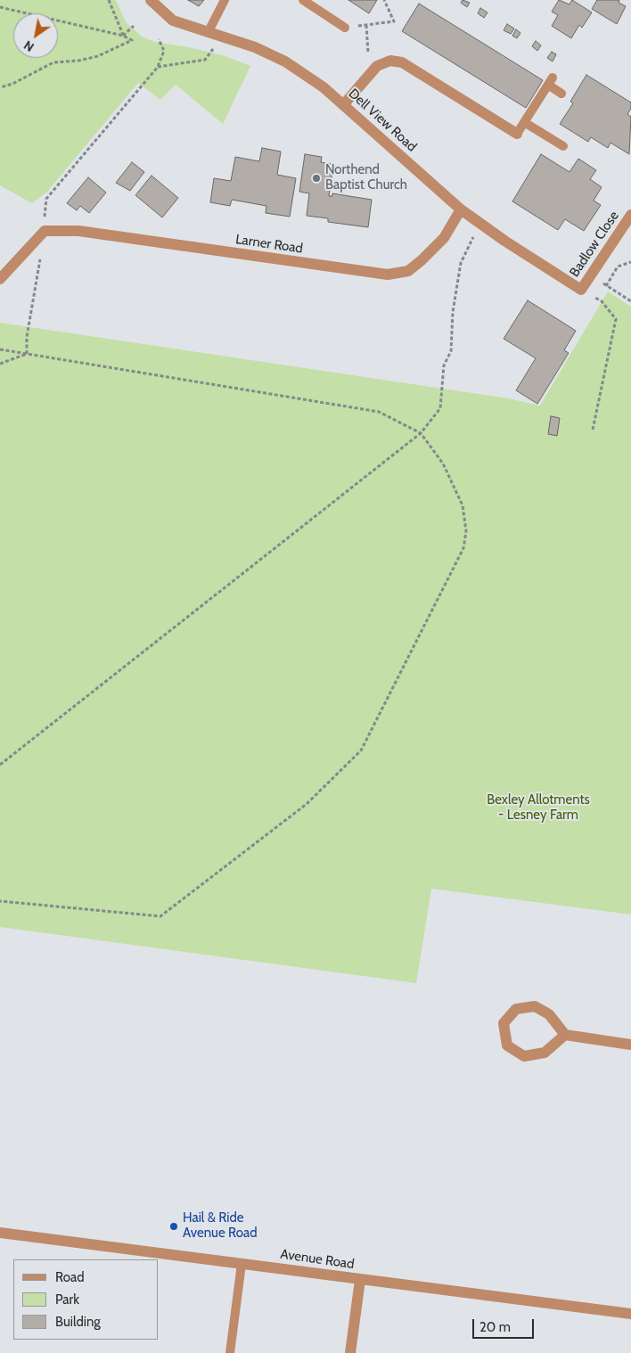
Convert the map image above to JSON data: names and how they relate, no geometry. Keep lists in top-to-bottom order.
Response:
{
  "streets": {
    "street": [
      "Dell View Road",
      "Larner Road",
      "Badlow Close",
      "Avenue Road"
    ]
  },
  "crossings": [
    ["Dell View Road", "Larner Road"],
    ["Dell View Road", "Badlow Close"]
  ],
  "parks": ["Bexley Allotments - Lesney Farm"],
  "places": ["Northend Baptist Church", "Hail & Ride Avenue Road"],
  "legend": ["Road", "Park", "Building"],
  "scale_bar": "20 m",
  "north": "bottom left"
}
